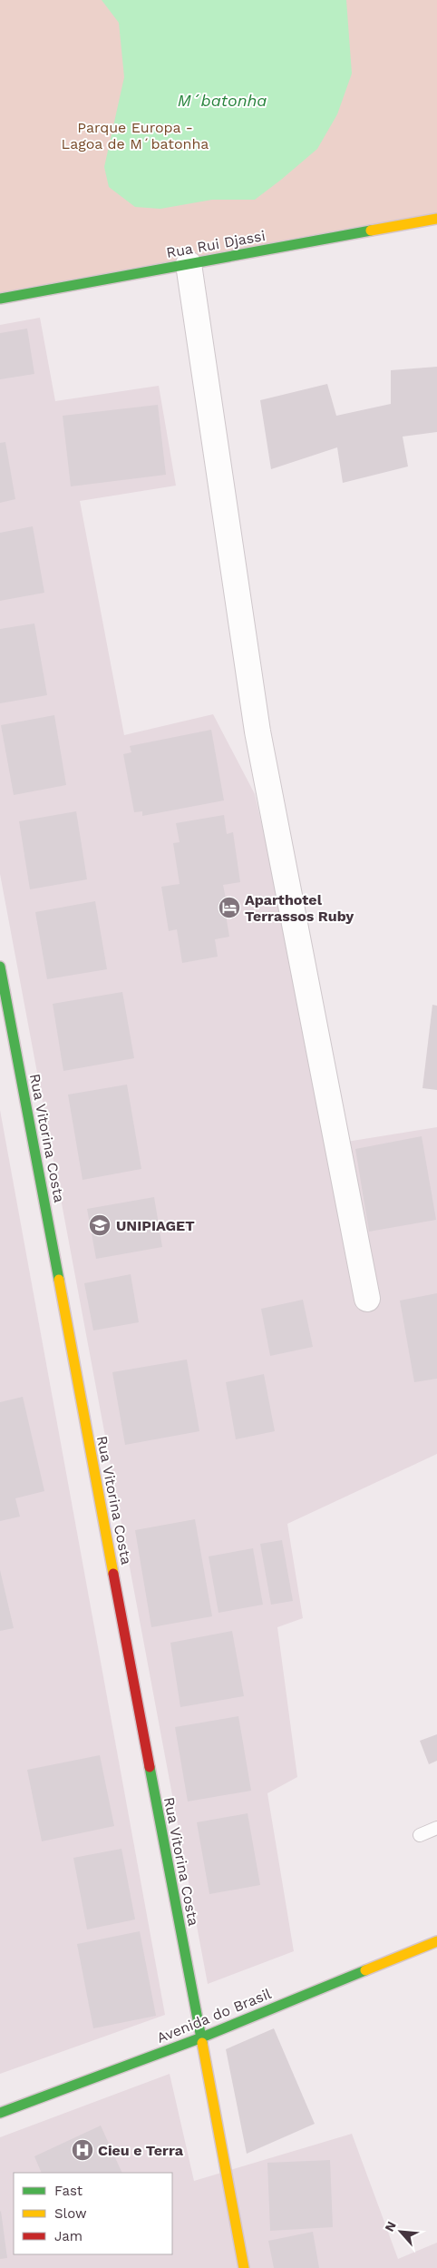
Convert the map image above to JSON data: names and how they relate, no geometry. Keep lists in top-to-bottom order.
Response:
{
  "streets": {
    "street": ["Rua Rui Djassi", "Rua Vitorina Costa", "Avenida do Brasil"]
  },
  "crossings": [
    ["Rua Vitorina Costa", "Avenida do Brasil"]
  ],
  "water": ["M´batonha"],
  "parks": ["Parque Europa - Lagoa de M´batonha"],
  "places": {
    "hotel": ["Aparthotel Terrassos Ruby"],
    "school or university": ["UNIPIAGET"],
    "hospital": ["Cieu e Terra"]
  },
  "legend": ["Fast", "Slow", "Jam"],
  "north": "top left"
}
